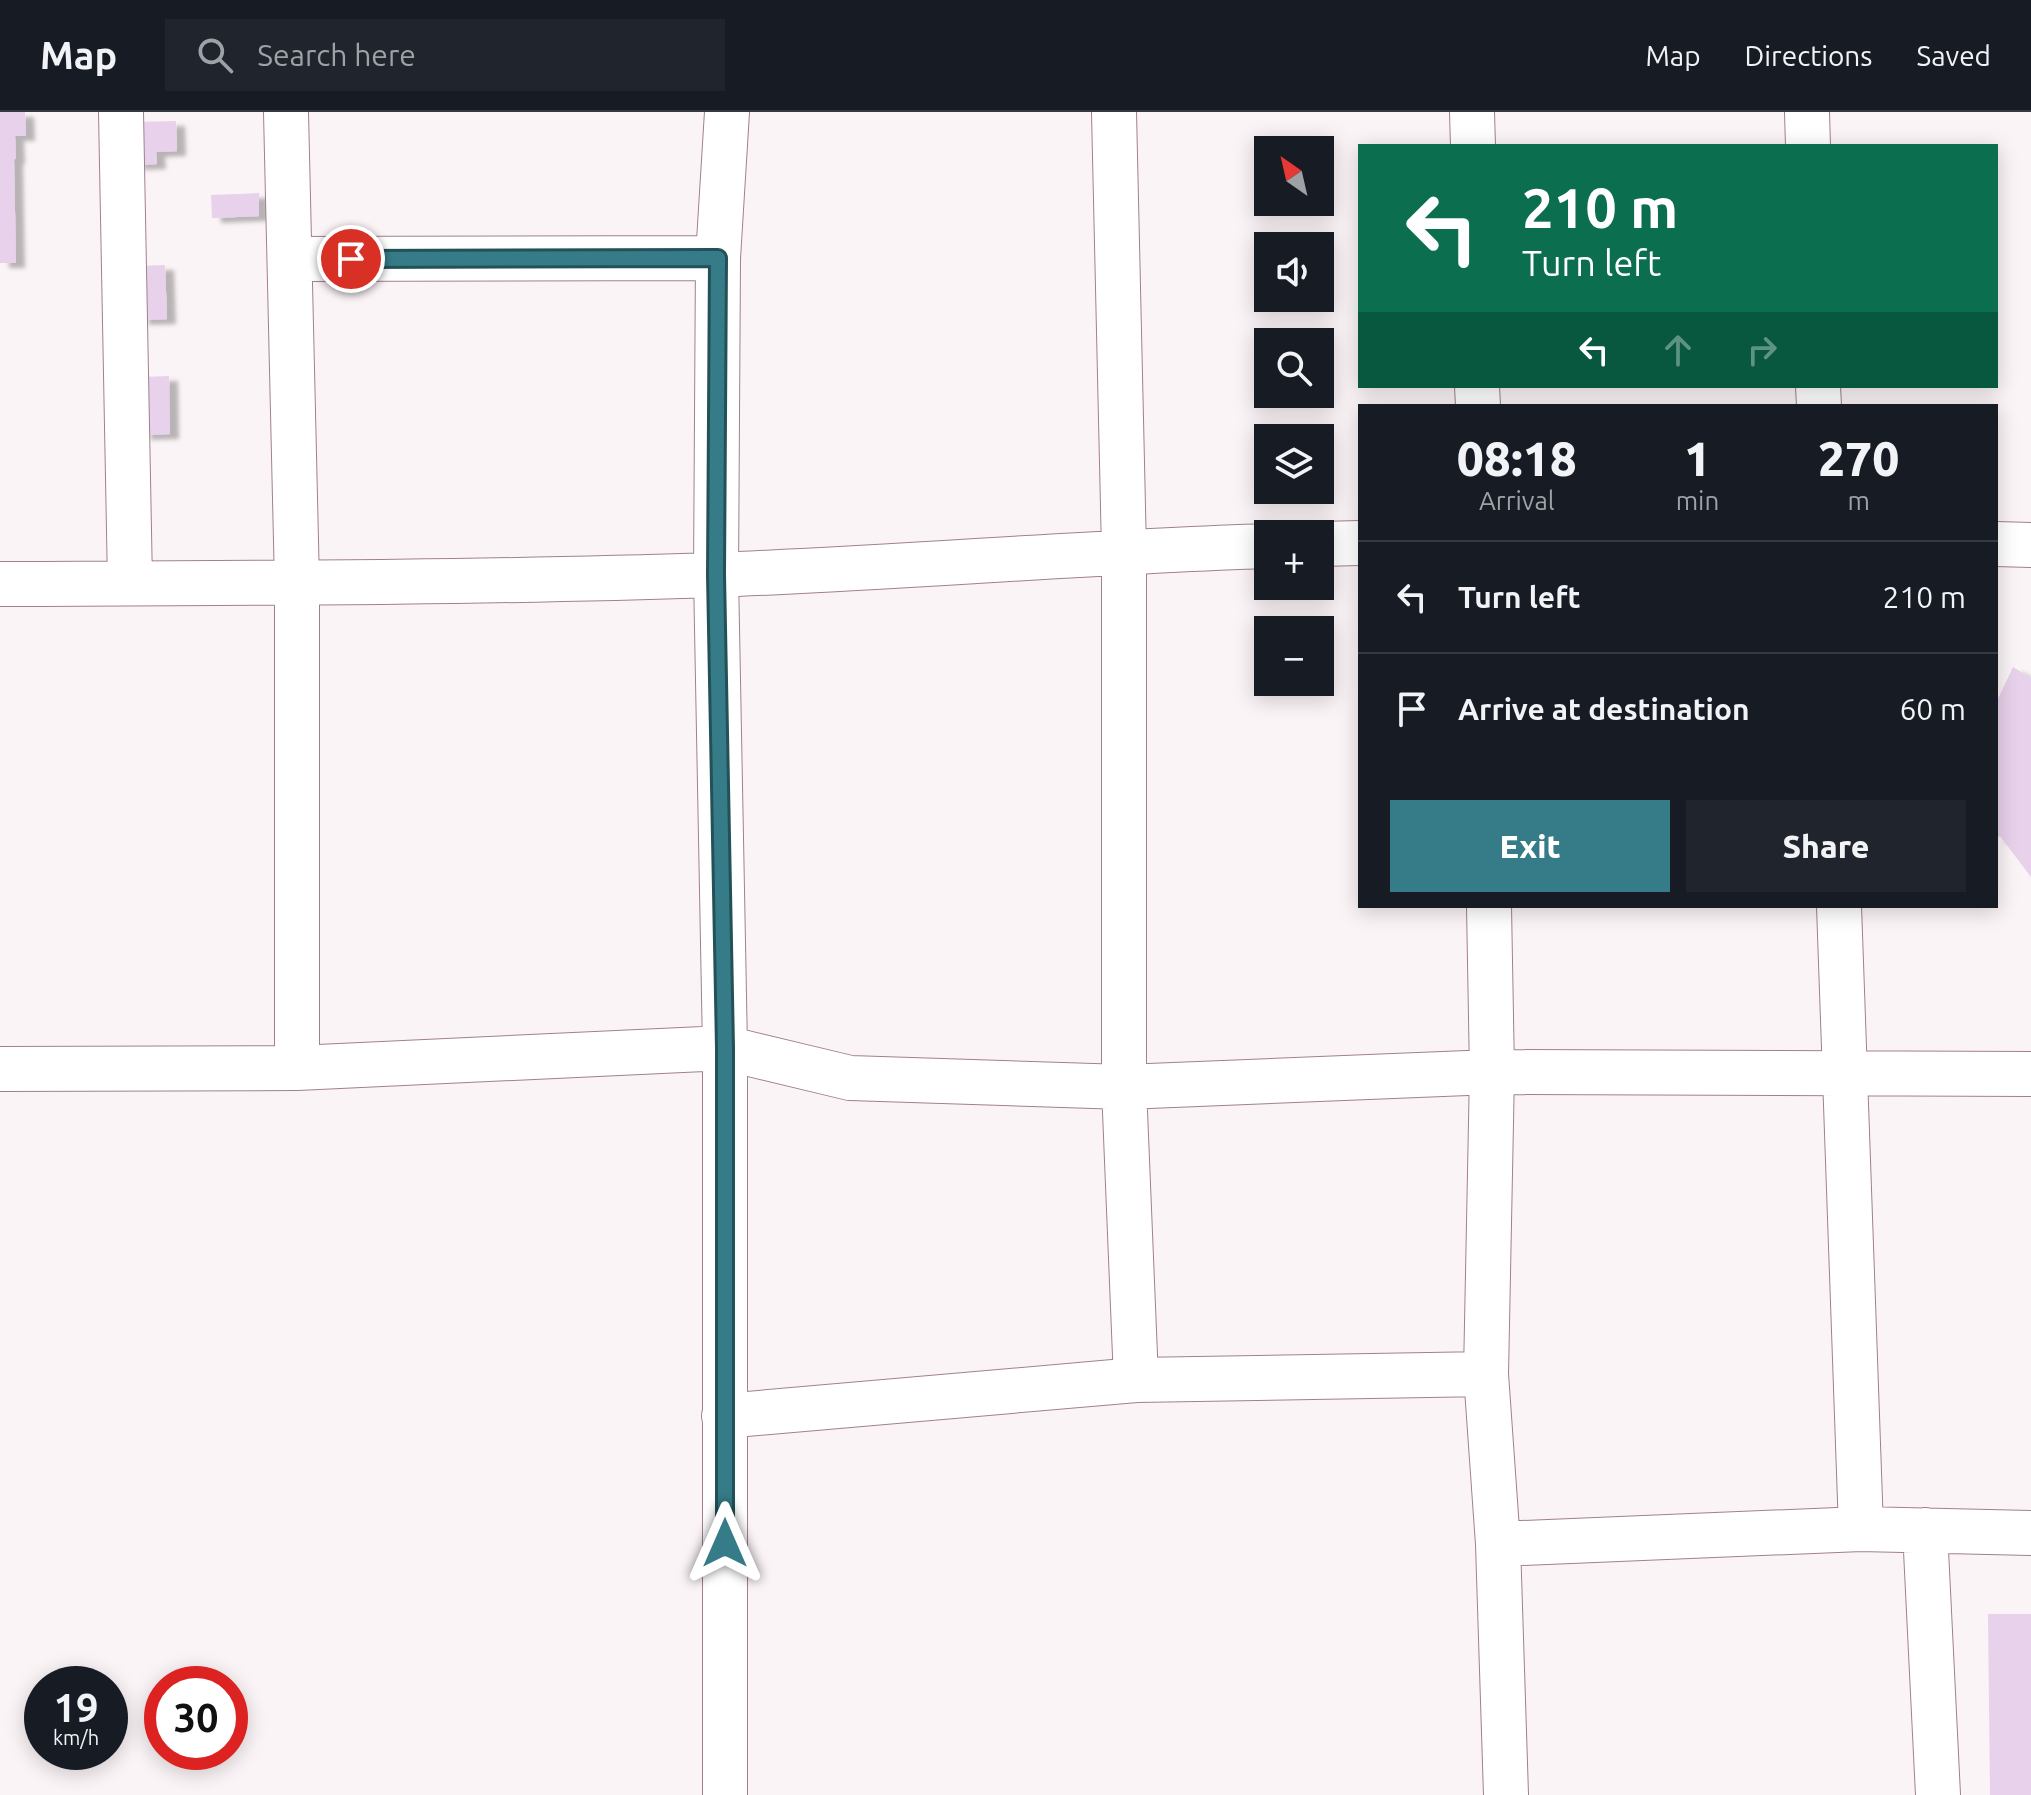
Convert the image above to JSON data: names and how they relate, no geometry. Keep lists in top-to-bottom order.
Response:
{
  "north": "top left",
  "page": {
    "header": "Map",
    "search": "Search here",
    "nav": ["Map", "Directions", "Saved"],
    "map_buttons": ["+", "−"],
    "turn": ["210 m", "Turn left"],
    "eta": [
      "08:18",
      "Arrival",
      "1",
      "min",
      "270",
      "m"
    ],
    "list": [
      {
        "name": "Turn left",
        "value": "210 m"
      },
      {
        "name": "Arrive at destination",
        "value": "60 m"
      }
    ],
    "buttons": ["Exit", "Share"],
    "speed": "19 km/h",
    "limit": "30"
  }
}
